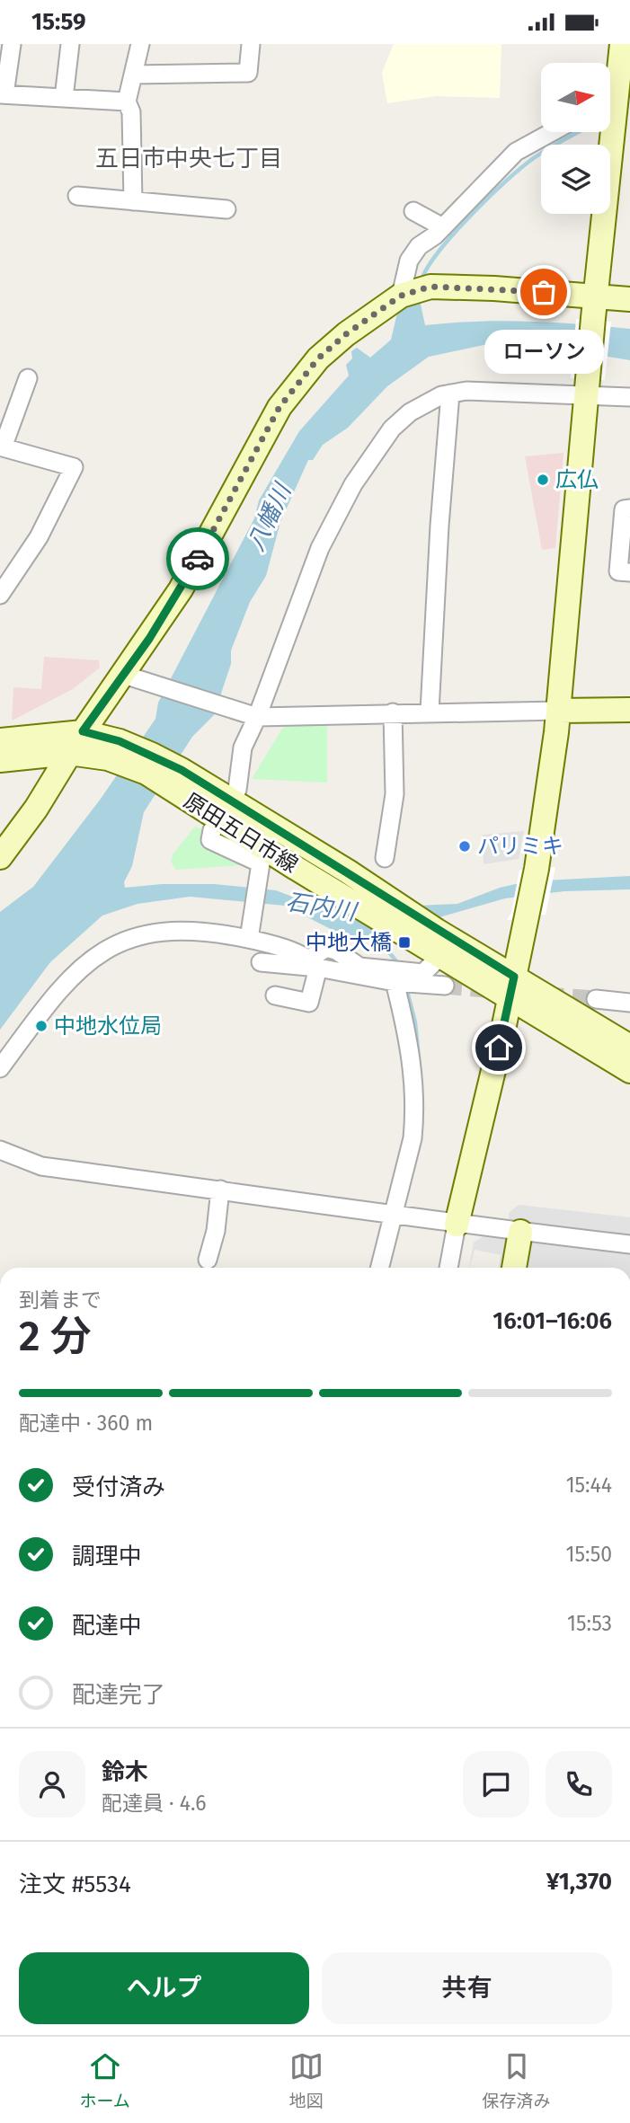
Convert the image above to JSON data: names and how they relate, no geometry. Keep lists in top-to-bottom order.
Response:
{
  "streets": {
    "main road": ["原田五日市線"]
  },
  "districts": ["五日市中央七丁目"],
  "water": ["八幡川", "石内川"],
  "places": {
    "other": [
      "ローソン",
      "広仏",
      "パリミキ",
      "中地水位局"
    ],
    "transit": ["中地大橋"]
  },
  "north": "right",
  "page": {
    "status": "15:59",
    "bubble": "ローソン",
    "heading": ["2 分", "到着まで", "16:01–16:06"],
    "panel": [
      "鈴木",
      "配達員 · 4.6",
      "注文 #5534",
      "¥1,370"
    ],
    "bar": "配達中 · 360 m",
    "list": [
      ["受付済み", "15:44"],
      ["調理中", "15:50"],
      ["配達中", "15:53"],
      "配達完了"
    ],
    "buttons": ["ヘルプ", "共有"],
    "tabs": ["ホーム", "地図", "保存済み"]
  }
}
